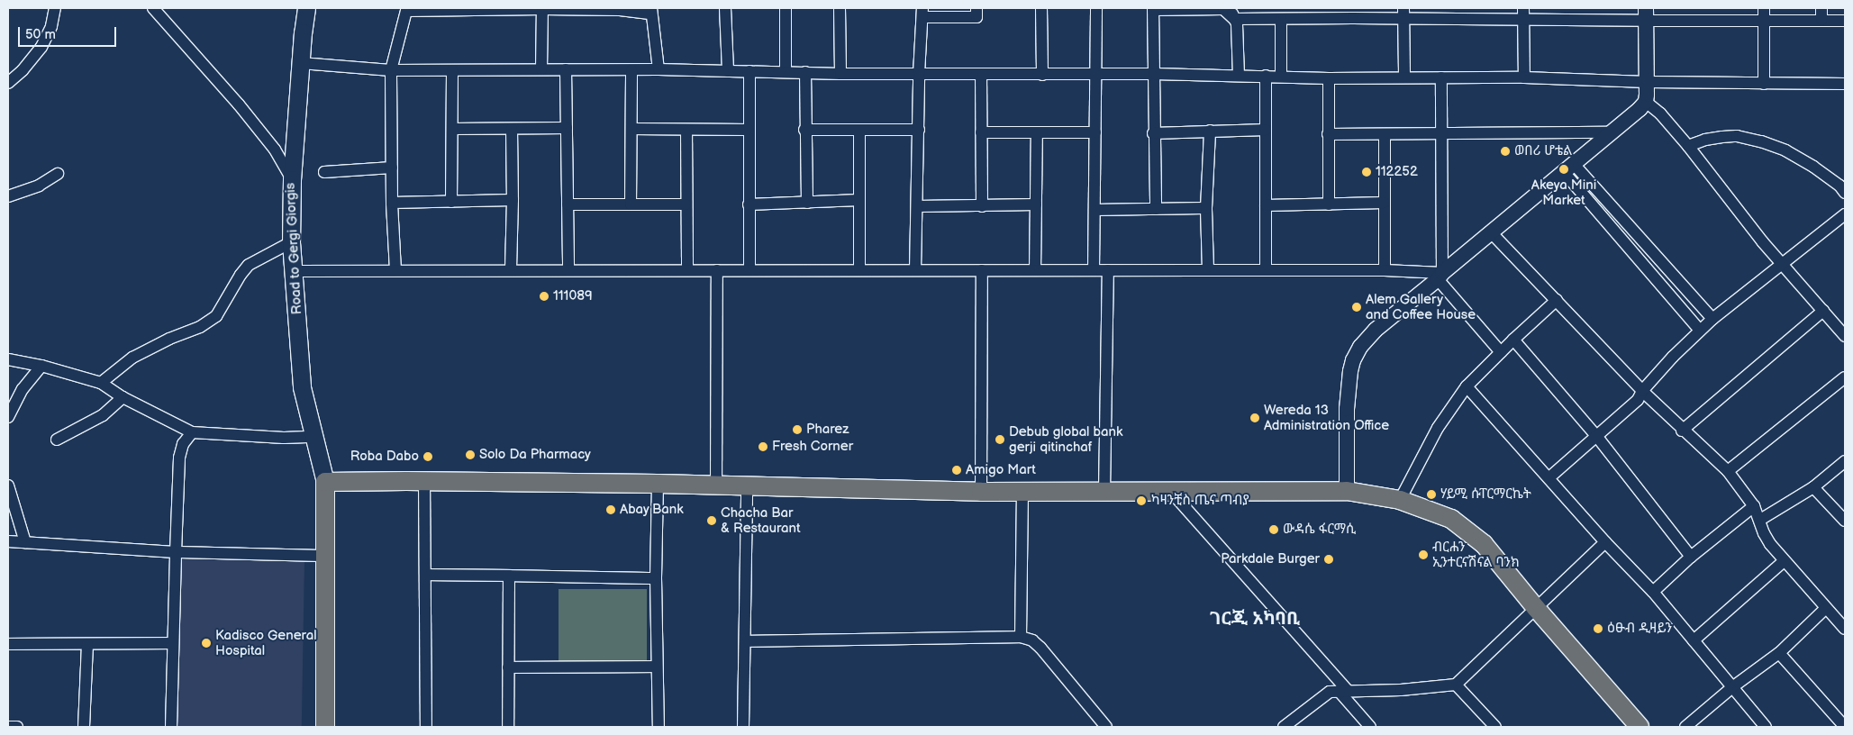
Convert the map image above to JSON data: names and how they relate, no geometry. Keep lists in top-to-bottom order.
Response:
{
  "streets": {
    "main road": ["Road to Gergi Giorgis"]
  },
  "districts": ["ገርጂ አካባቢ"],
  "places": [
    "ወበሪ ሆቴል",
    "Akeya Mini Market",
    "112252",
    "111089",
    "Alem Gallery and Coffee House",
    "Wereda 13 Administration Office",
    "Pharez",
    "Debub global bank gerji qitinchaf",
    "Fresh Corner",
    "Solo Da Pharmacy",
    "Roba Dabo",
    "Amigo Mart",
    "ሃይሚ ሱፐርማርኬት",
    "ካዛንቺስ ጤና ጣብያ",
    "Abay Bank",
    "Chacha Bar & Restaurant",
    "ውዳሴ ፋርማሲ",
    "ብርሐን ኢንተርናሽናል ባንክ",
    "Parkdale Burger",
    "ዕፁብ ዲዛይን",
    "Kadisco General Hospital"
  ],
  "scale_bar": "50 m"
}
